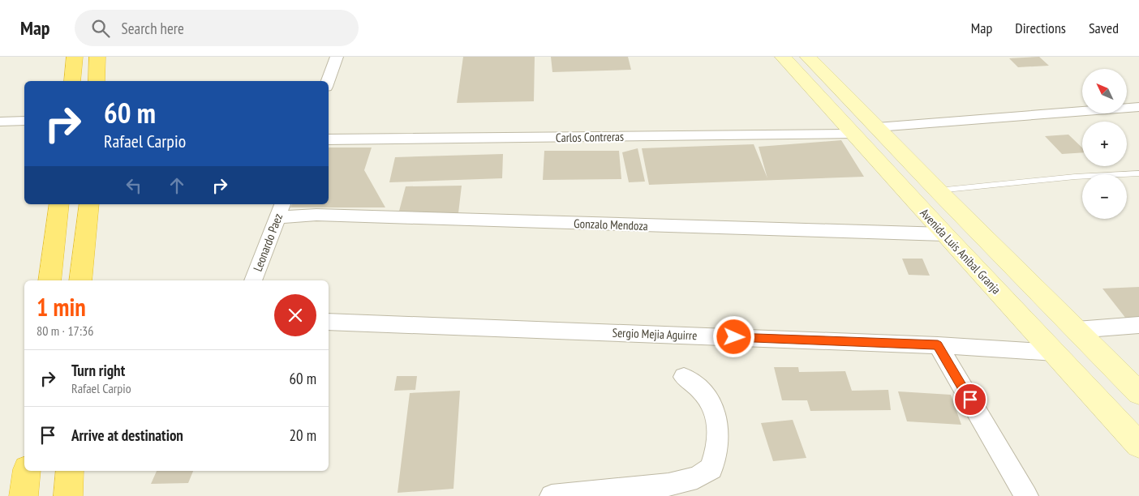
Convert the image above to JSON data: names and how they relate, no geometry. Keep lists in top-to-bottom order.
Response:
{
  "streets": {
    "main road": ["Avenida Luis Anibal Granja"],
    "street": [
      "Carlos Contreras",
      "Gonzalo Mendoza",
      "Leonardo Paez",
      "Sergio Mejia Aguirre"
    ]
  },
  "crossings": [
    ["Carlos Contreras", "Avenida Luis Anibal Granja"],
    ["Gonzalo Mendoza", "Leonardo Paez"],
    ["Gonzalo Mendoza", "Avenida Luis Anibal Granja"],
    ["Avenida Luis Anibal Granja", "Sergio Mejia Aguirre"]
  ],
  "north": "top left",
  "page": {
    "header": "Map",
    "search": "Search here",
    "nav": ["Map", "Directions", "Saved"],
    "map_buttons": ["+", "−"],
    "turn": ["60 m", "Rafael Carpio"],
    "heading": ["1 min", "80 m · 17:36"],
    "list": [
      {
        "name": "Turn right",
        "note": "Rafael Carpio",
        "value": "60 m"
      },
      {
        "name": "Arrive at destination",
        "value": "20 m"
      }
    ]
  }
}
